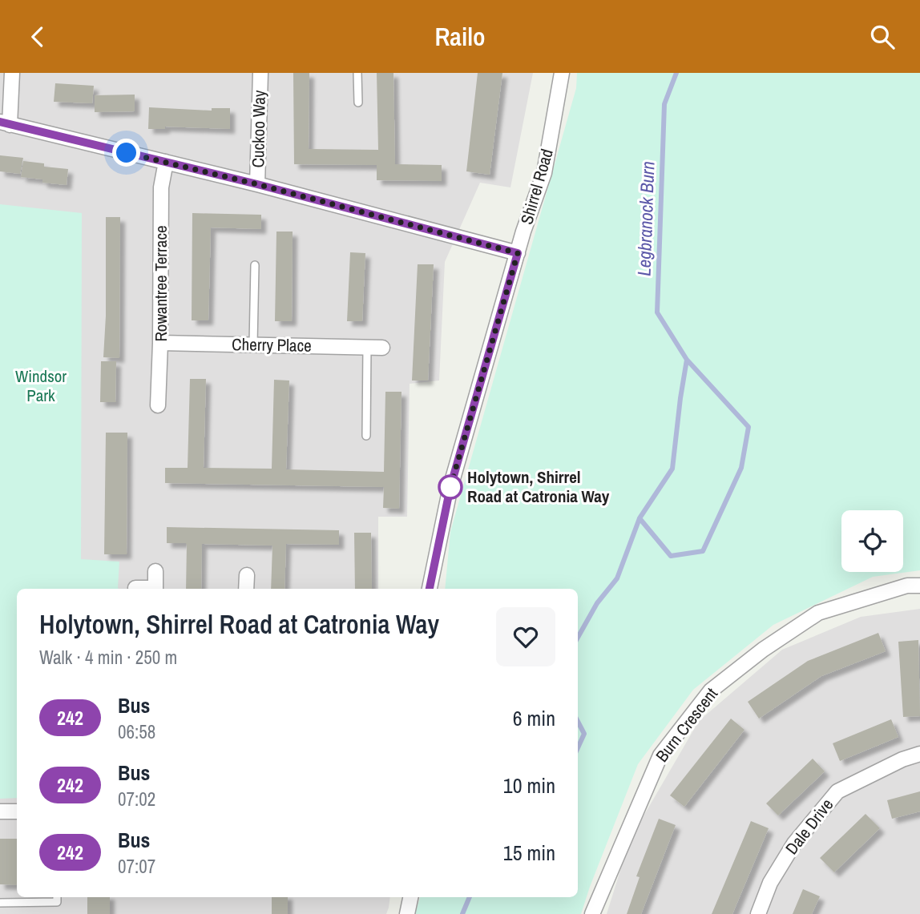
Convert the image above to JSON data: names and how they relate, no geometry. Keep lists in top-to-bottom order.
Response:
{
  "streets": {
    "street": [
      "Cuckoo Way",
      "Shirrel Road",
      "Rowantree Terrace",
      "Cherry Place",
      "Burn Crescent",
      "Dale Drive"
    ]
  },
  "crossings": [
    ["Rowantree Terrace", "Cherry Place"]
  ],
  "water": ["Legbranock Burn"],
  "parks": ["Windsor Park"],
  "places": ["Holytown, Shirrel Road at Catronia Way"],
  "lines": ["bus line 242"],
  "page": {
    "header": "Railo",
    "heading": ["Holytown, Shirrel Road at Catronia Way", "Walk · 4 min · 250 m"],
    "list": [
      {
        "mark": "242",
        "name": "Bus",
        "note": "06:58",
        "value": "6 min"
      },
      {
        "mark": "242",
        "name": "Bus",
        "note": "07:02",
        "value": "10 min"
      },
      {
        "mark": "242",
        "name": "Bus",
        "note": "07:07",
        "value": "15 min"
      }
    ]
  }
}
